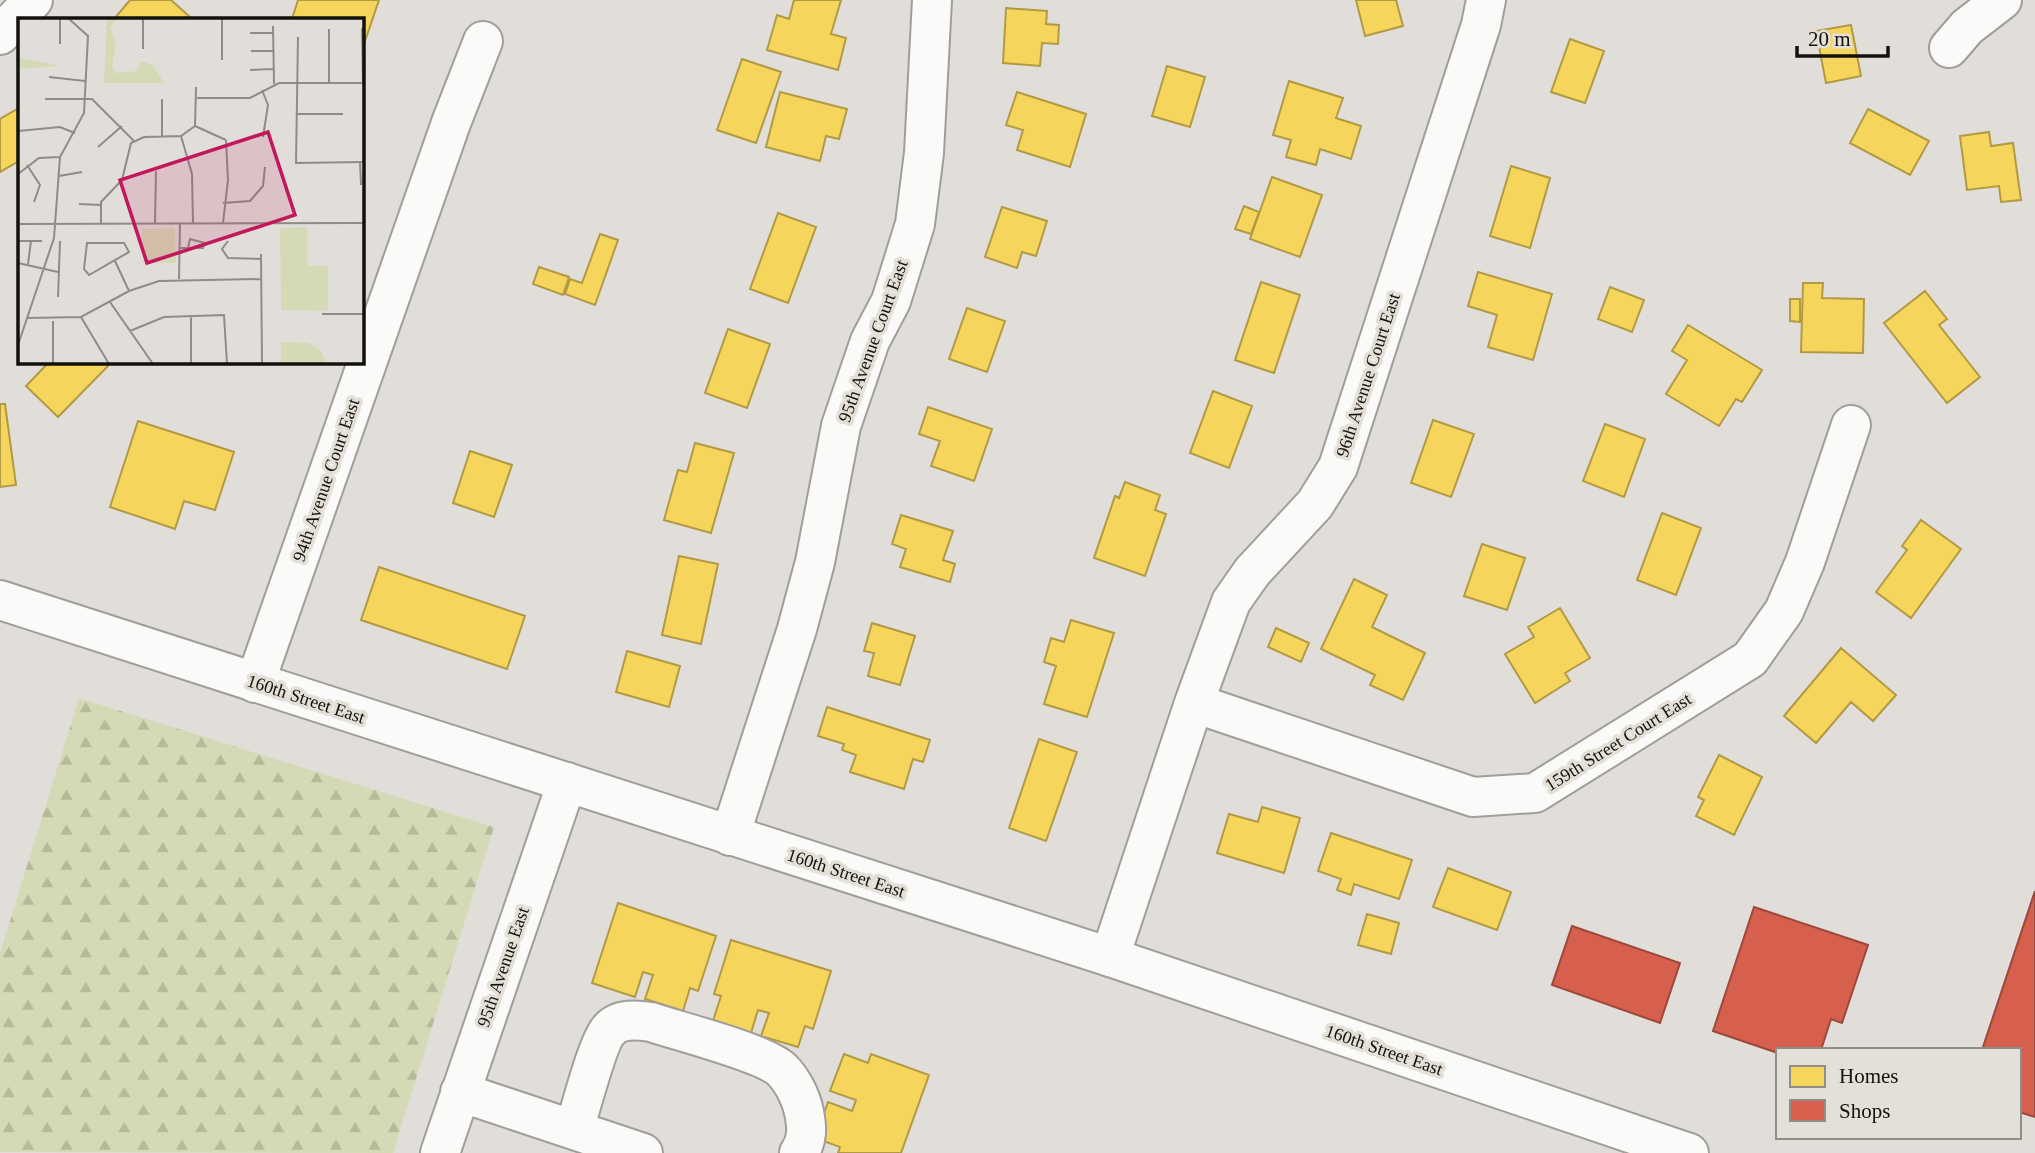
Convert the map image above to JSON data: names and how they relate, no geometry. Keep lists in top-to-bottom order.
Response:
{
  "streets": {
    "street": [
      "95th Avenue Court East",
      "96th Avenue Court East",
      "94th Avenue Court East",
      "160th Street East",
      "159th Street Court East",
      "95th Avenue East"
    ]
  },
  "crossings": [
    ["95th Avenue Court East", "160th Street East"],
    ["96th Avenue Court East", "160th Street East"],
    ["96th Avenue Court East", "159th Street Court East"],
    ["94th Avenue Court East", "160th Street East"],
    ["160th Street East", "95th Avenue East"]
  ],
  "legend": ["Homes", "Shops"],
  "scale_bar": "20 m"
}
